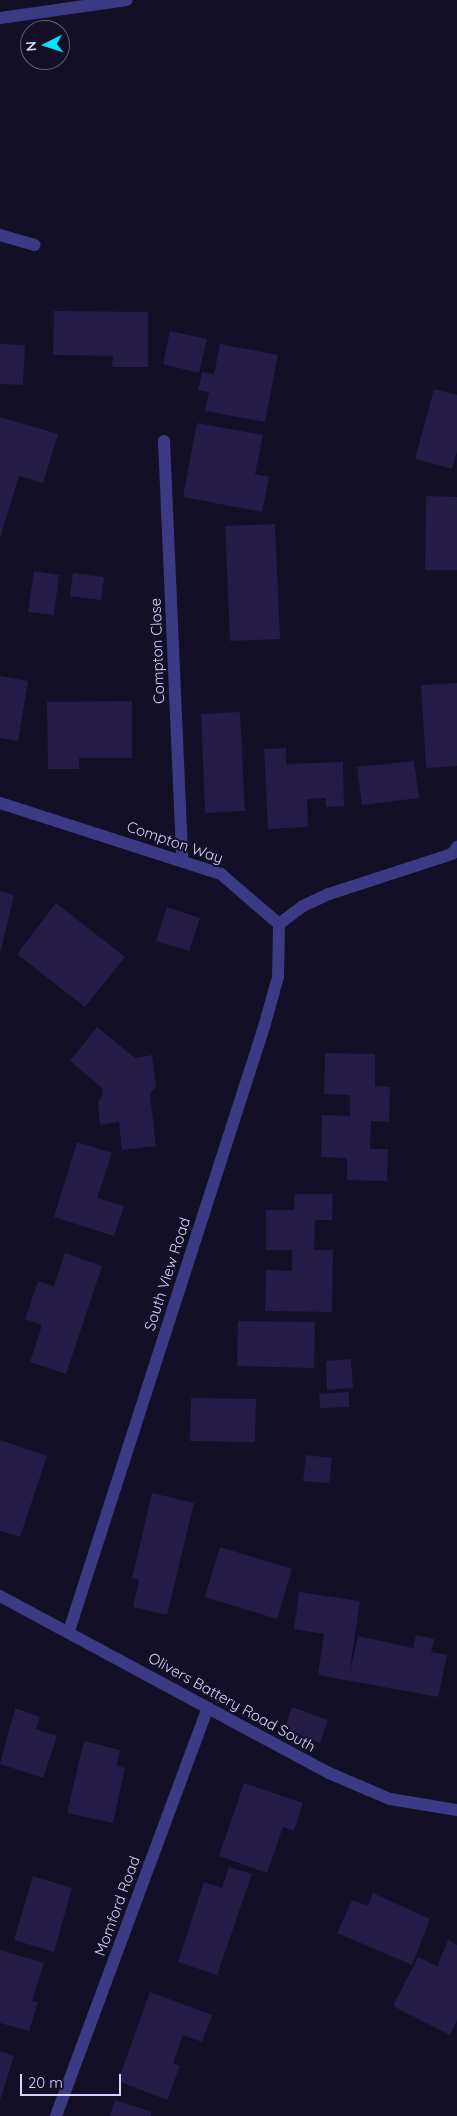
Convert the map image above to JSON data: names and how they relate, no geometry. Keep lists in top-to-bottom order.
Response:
{
  "streets": {
    "street": [
      "Compton Close",
      "Compton Way",
      "South View Road",
      "Olivers Battery Road South",
      "Momford Road"
    ]
  },
  "crossings": [
    ["Compton Close", "Compton Way"],
    ["Compton Way", "South View Road"],
    ["South View Road", "Olivers Battery Road South"],
    ["Olivers Battery Road South", "Momford Road"]
  ],
  "scale_bar": "20 m",
  "north": "left"
}
